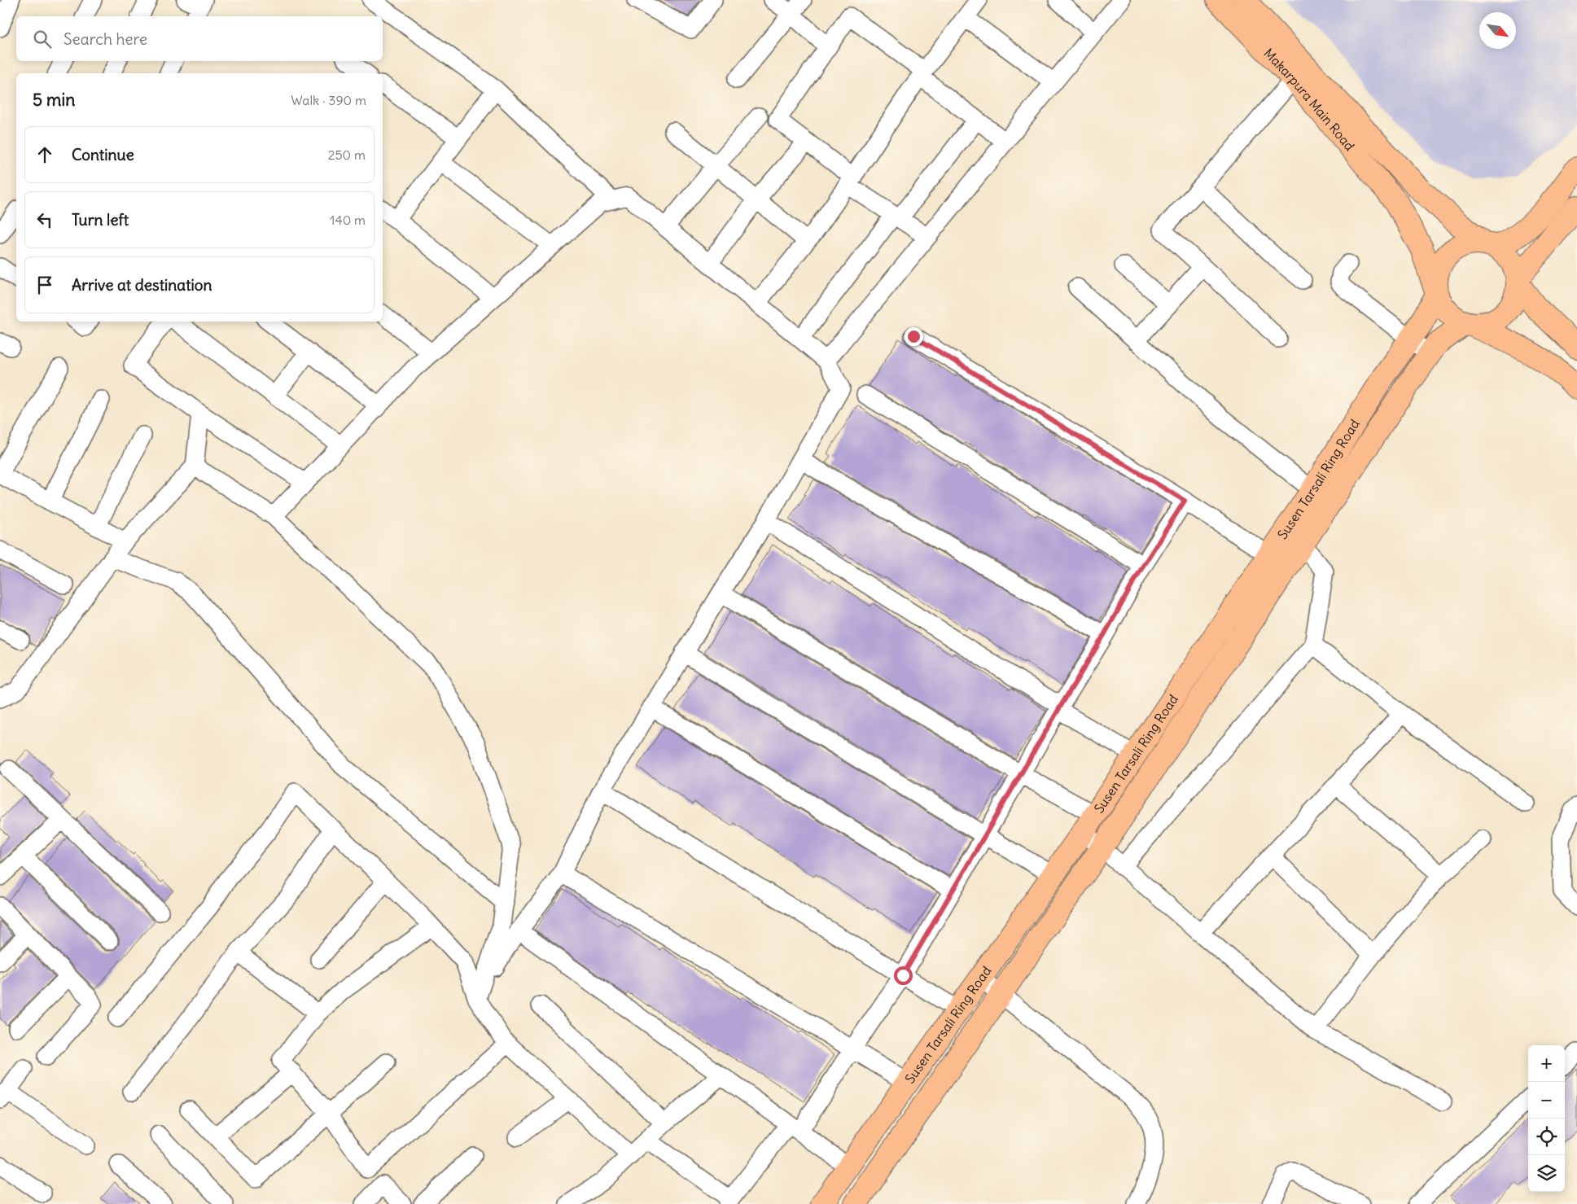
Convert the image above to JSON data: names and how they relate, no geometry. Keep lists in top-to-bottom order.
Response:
{
  "streets": {
    "main road": ["Makarpura Main Road", "Susen Tarsali Ring Road"]
  },
  "crossings": [
    ["Makarpura Main Road", "Susen Tarsali Ring Road"]
  ],
  "north": "bottom right",
  "page": {
    "search": "Search here",
    "heading": ["5 min", "Walk · 390 m"],
    "list": [
      ["Continue", "250 m"],
      ["Turn left", "140 m"],
      "Arrive at destination"
    ],
    "map_buttons": ["+", "−"]
  }
}
